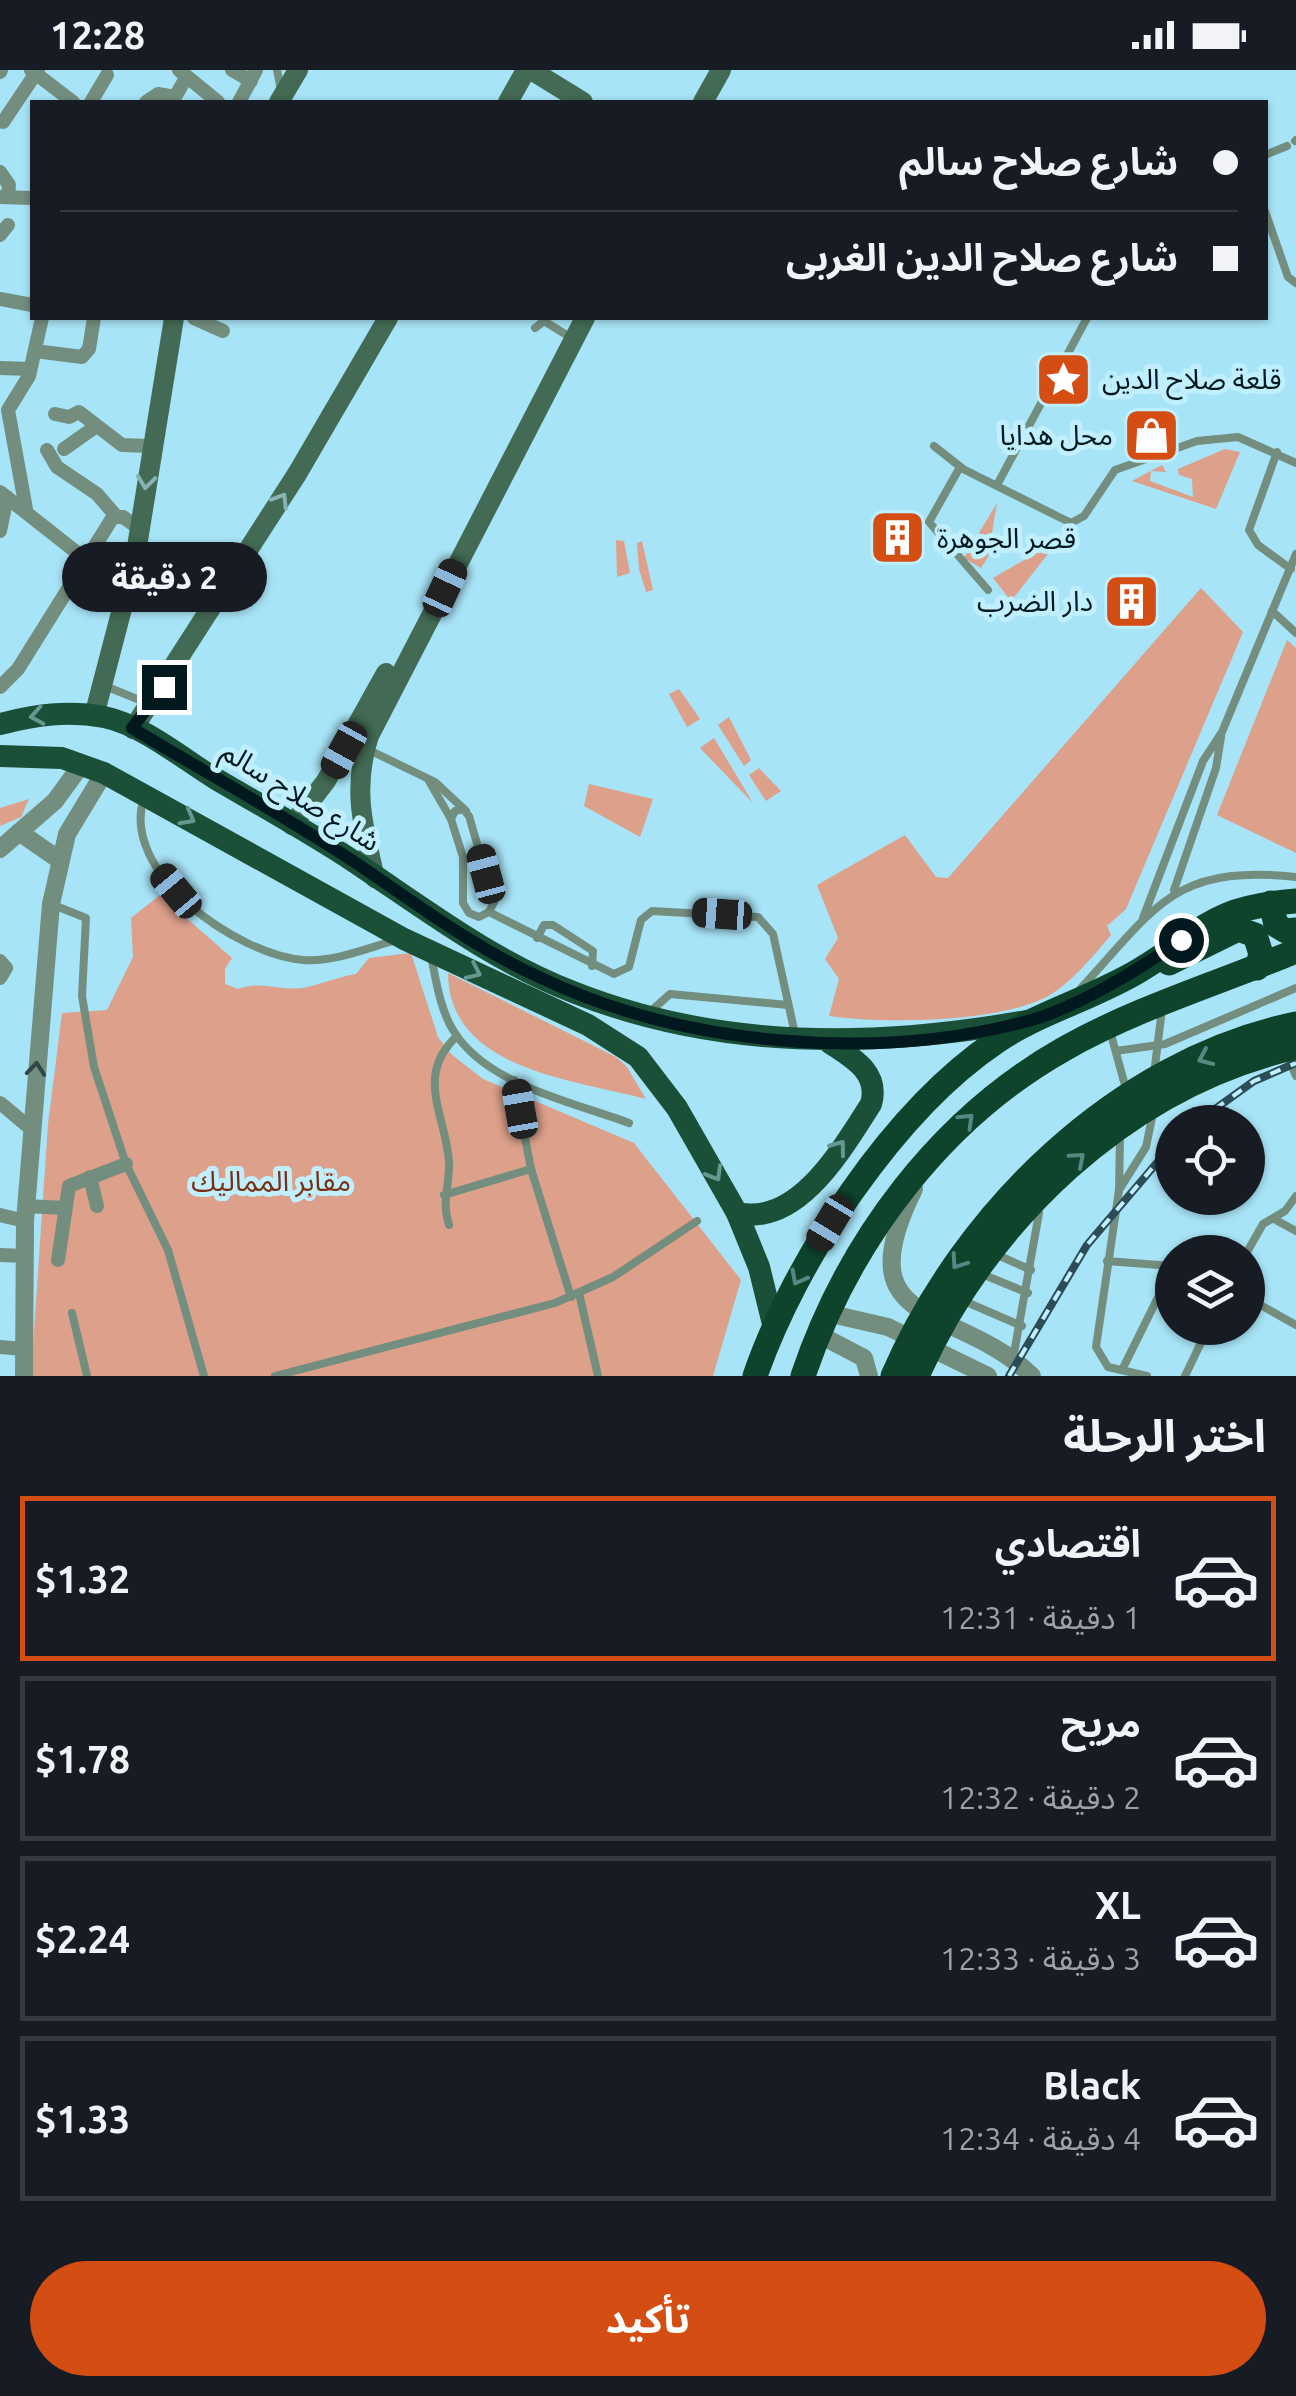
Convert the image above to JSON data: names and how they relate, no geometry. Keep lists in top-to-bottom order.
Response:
{
  "streets": {
    "highway": ["شارع صلاح سالم"]
  },
  "parks": ["مقابر المماليك"],
  "places": {
    "place": ["قلعة صلاح الدين"],
    "shop": ["محل هدايا"],
    "building": ["قصر الجوهرة", "دار الضرب"]
  },
  "page": {
    "status": "12:28",
    "banner": ["شارع صلاح سالم", "شارع صلاح الدين الغربى"],
    "bubble": "2 دقيقة",
    "heading": "اختر الرحلة",
    "list": [
      {
        "name": "اقتصادي",
        "note": "1 دقيقة · 12:31",
        "value": "$1.32"
      },
      {
        "name": "مريح",
        "note": "2 دقيقة · 12:32",
        "value": "$1.78"
      },
      {
        "name": "XL",
        "note": "3 دقيقة · 12:33",
        "value": "$2.24"
      },
      {
        "name": "Black",
        "note": "4 دقيقة · 12:34",
        "value": "$1.33"
      }
    ],
    "buttons": "تأكيد"
  }
}
